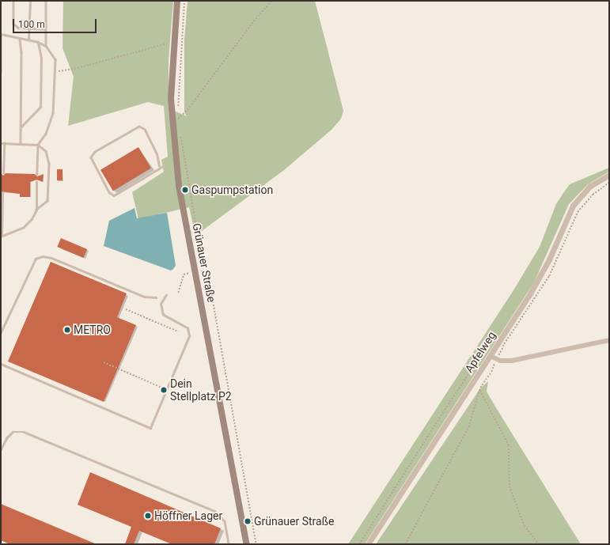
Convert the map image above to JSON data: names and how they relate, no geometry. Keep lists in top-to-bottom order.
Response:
{
  "streets": {
    "main road": ["Grünauer Straße"],
    "street": ["Apfelweg"]
  },
  "places": [
    "Gaspumpstation",
    "METRO",
    "Dein Stellplatz P2",
    "Höffner Lager",
    "Grünauer Straße"
  ],
  "scale_bar": "100 m"
}
